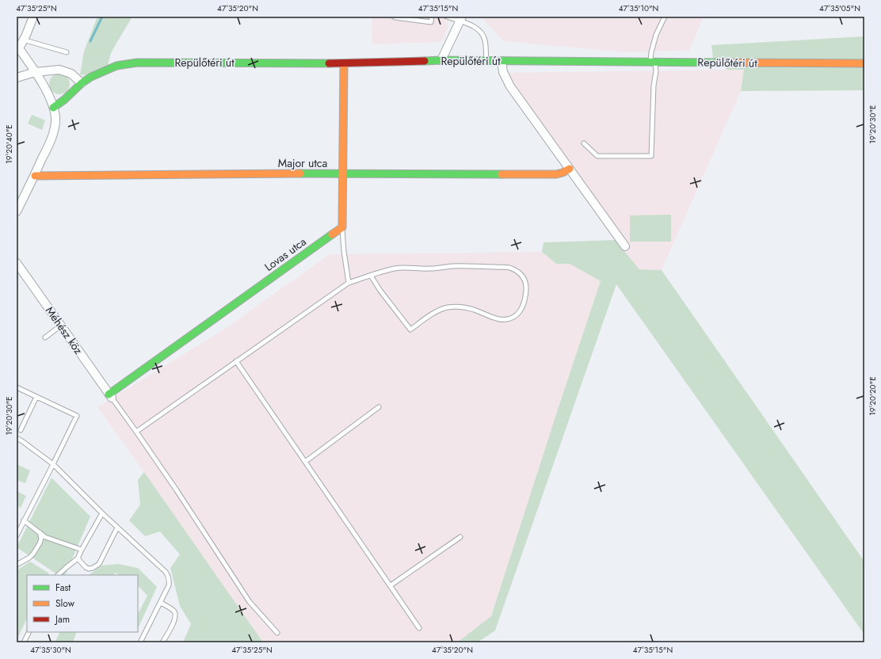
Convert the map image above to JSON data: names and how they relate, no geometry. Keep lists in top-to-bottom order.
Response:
{
  "streets": {
    "street": [
      "Repülőtéri út",
      "Major utca",
      "Lovas utca",
      "Méhész köz"
    ]
  },
  "crossings": [
    ["Lovas utca", "Méhész köz"]
  ],
  "legend": ["Fast", "Slow", "Jam"],
  "coordinates": [
    "47°35'25\"N",
    "47°35'20\"N",
    "47°35'15\"N",
    "47°35'10\"N",
    "47°35'05\"N",
    "19°20'30\"E",
    "19°20'40\"E",
    "19°20'20\"E",
    "47°35'30\"N"
  ]
}
